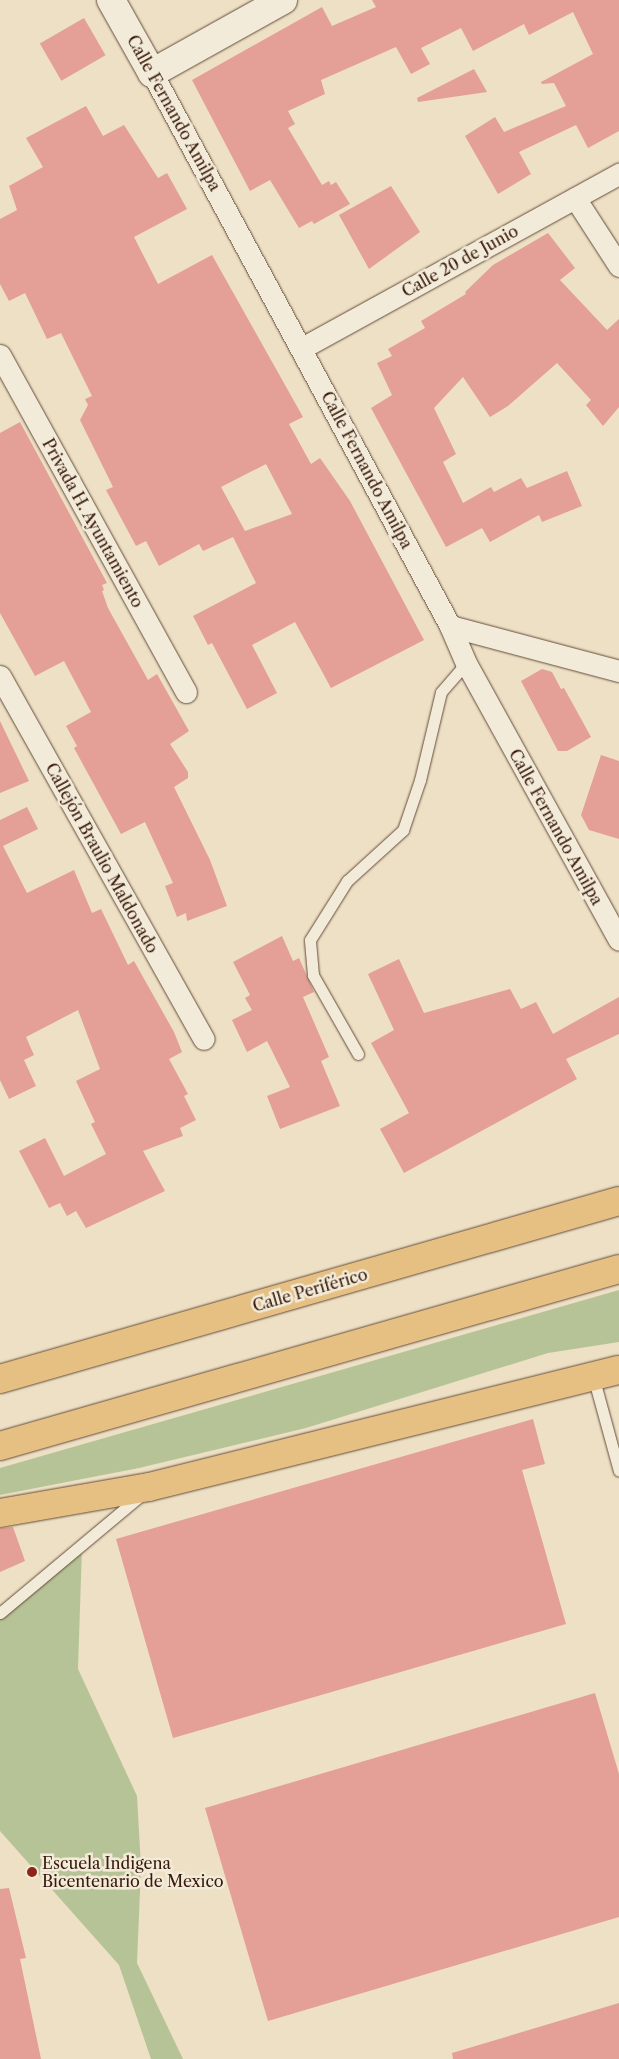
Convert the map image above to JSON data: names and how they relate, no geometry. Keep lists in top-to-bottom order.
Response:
{
  "streets": {
    "highway": ["Calle Periférico"],
    "street": [
      "Calle Fernando Amilpa",
      "Calle 20 de Junio",
      "Privada H. Ayuntamiento",
      "Callejón Braulio Maldonado"
    ]
  },
  "crossings": [
    ["Calle Fernando Amilpa", "Calle 20 de Junio"]
  ],
  "places": ["Escuela Indigena Bicentenario de Mexico"]
}
